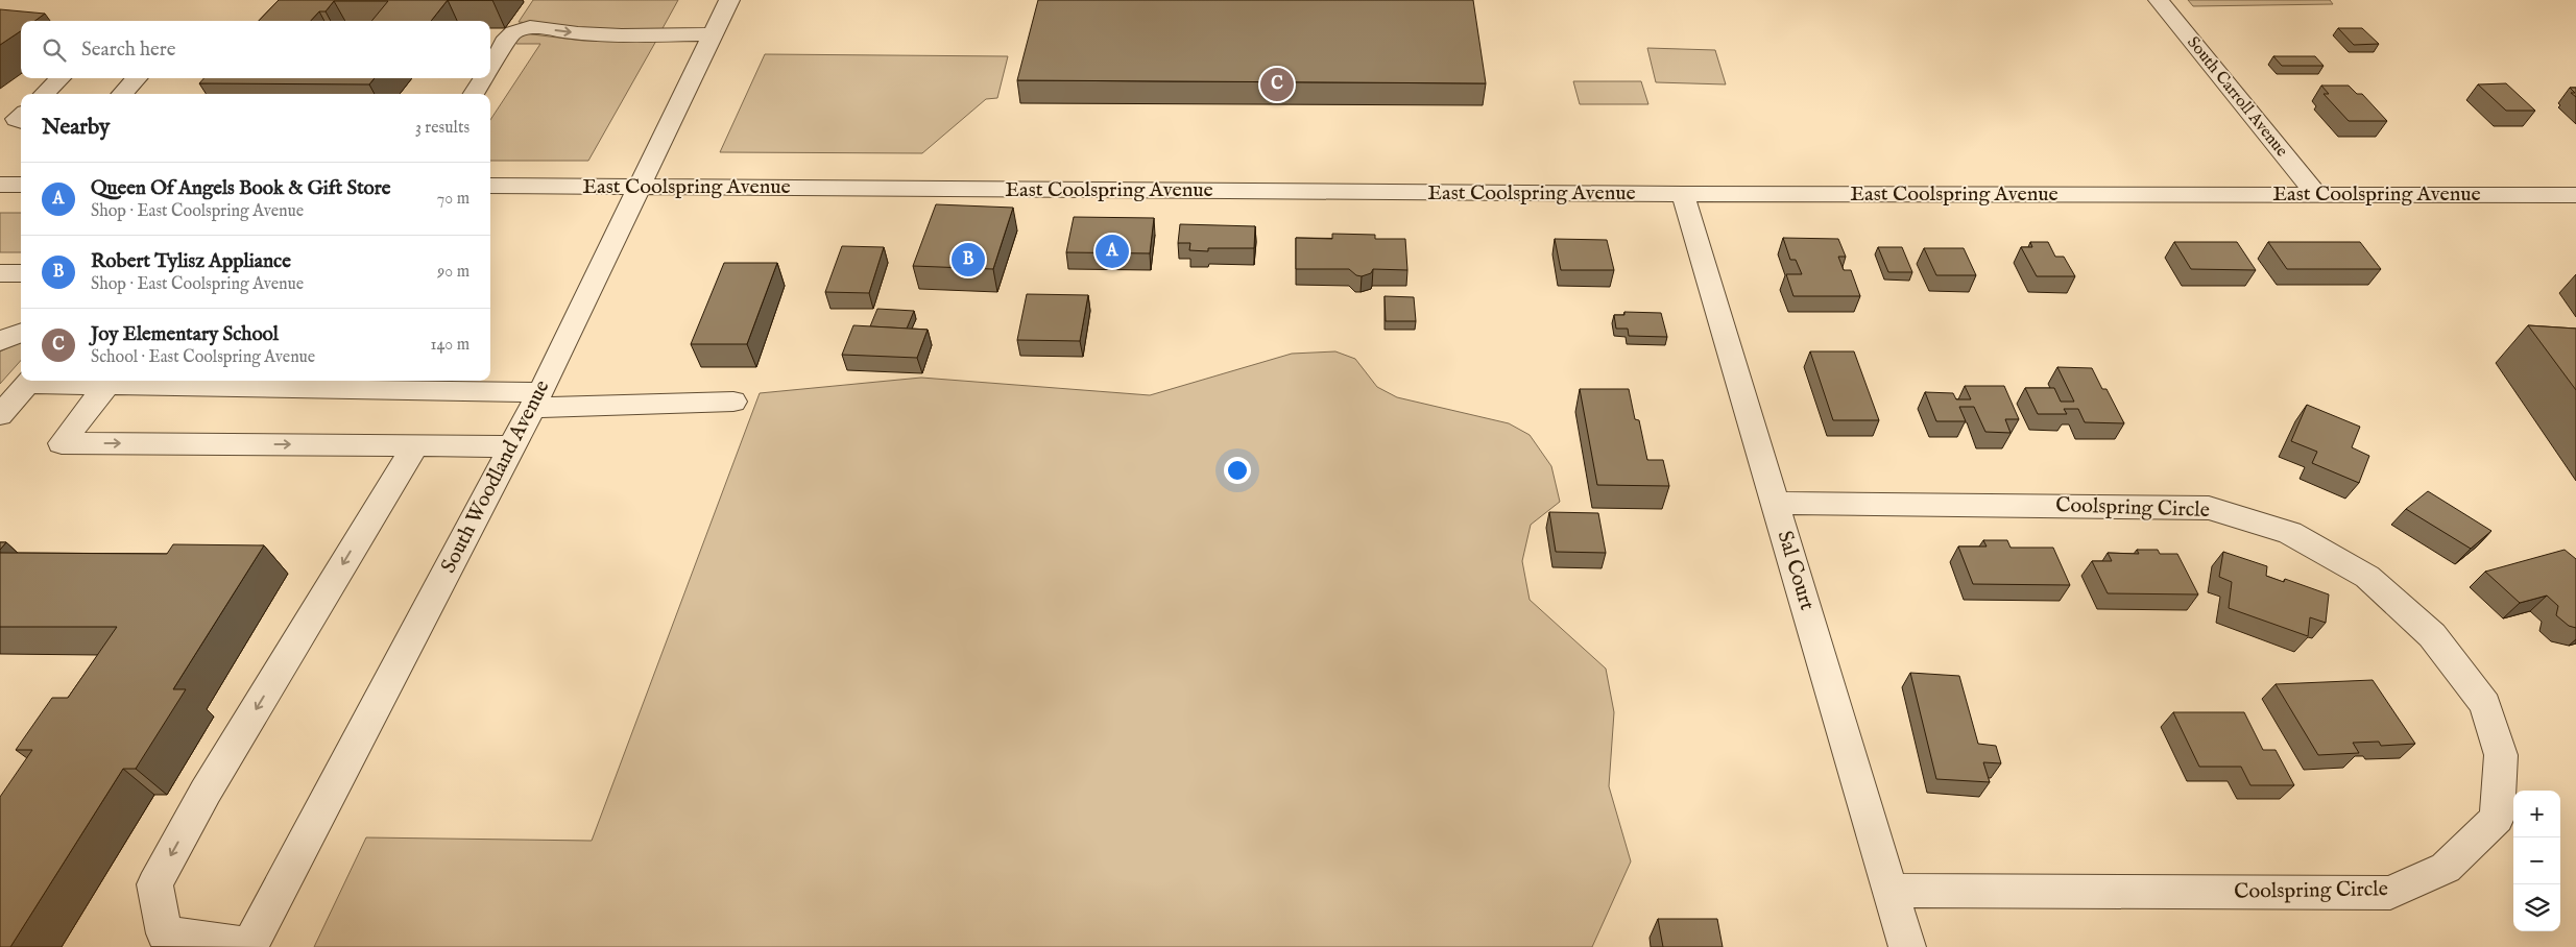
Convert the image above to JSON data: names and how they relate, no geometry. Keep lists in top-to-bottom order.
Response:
{
  "streets": {
    "street": [
      "South Carroll Avenue",
      "East Coolspring Avenue",
      "South Woodland Avenue",
      "Coolspring Circle",
      "Sal Court"
    ]
  },
  "crossings": [
    ["South Carroll Avenue", "East Coolspring Avenue"],
    ["East Coolspring Avenue", "South Woodland Avenue"],
    ["East Coolspring Avenue", "Sal Court"],
    ["Coolspring Circle", "Sal Court"]
  ],
  "page": {
    "search": "Search here",
    "pins": ["C", "A", "B"],
    "heading": ["Nearby", "3 results"],
    "list": [
      {
        "mark": "A",
        "name": "Queen Of Angels Book & Gift Store",
        "note": "Shop · East Coolspring Avenue",
        "value": "70 m"
      },
      {
        "mark": "B",
        "name": "Robert Tylisz Appliance",
        "note": "Shop · East Coolspring Avenue",
        "value": "90 m"
      },
      {
        "mark": "C",
        "name": "Joy Elementary School",
        "note": "School · East Coolspring Avenue",
        "value": "140 m"
      }
    ],
    "map_buttons": ["+", "−"]
  }
}
